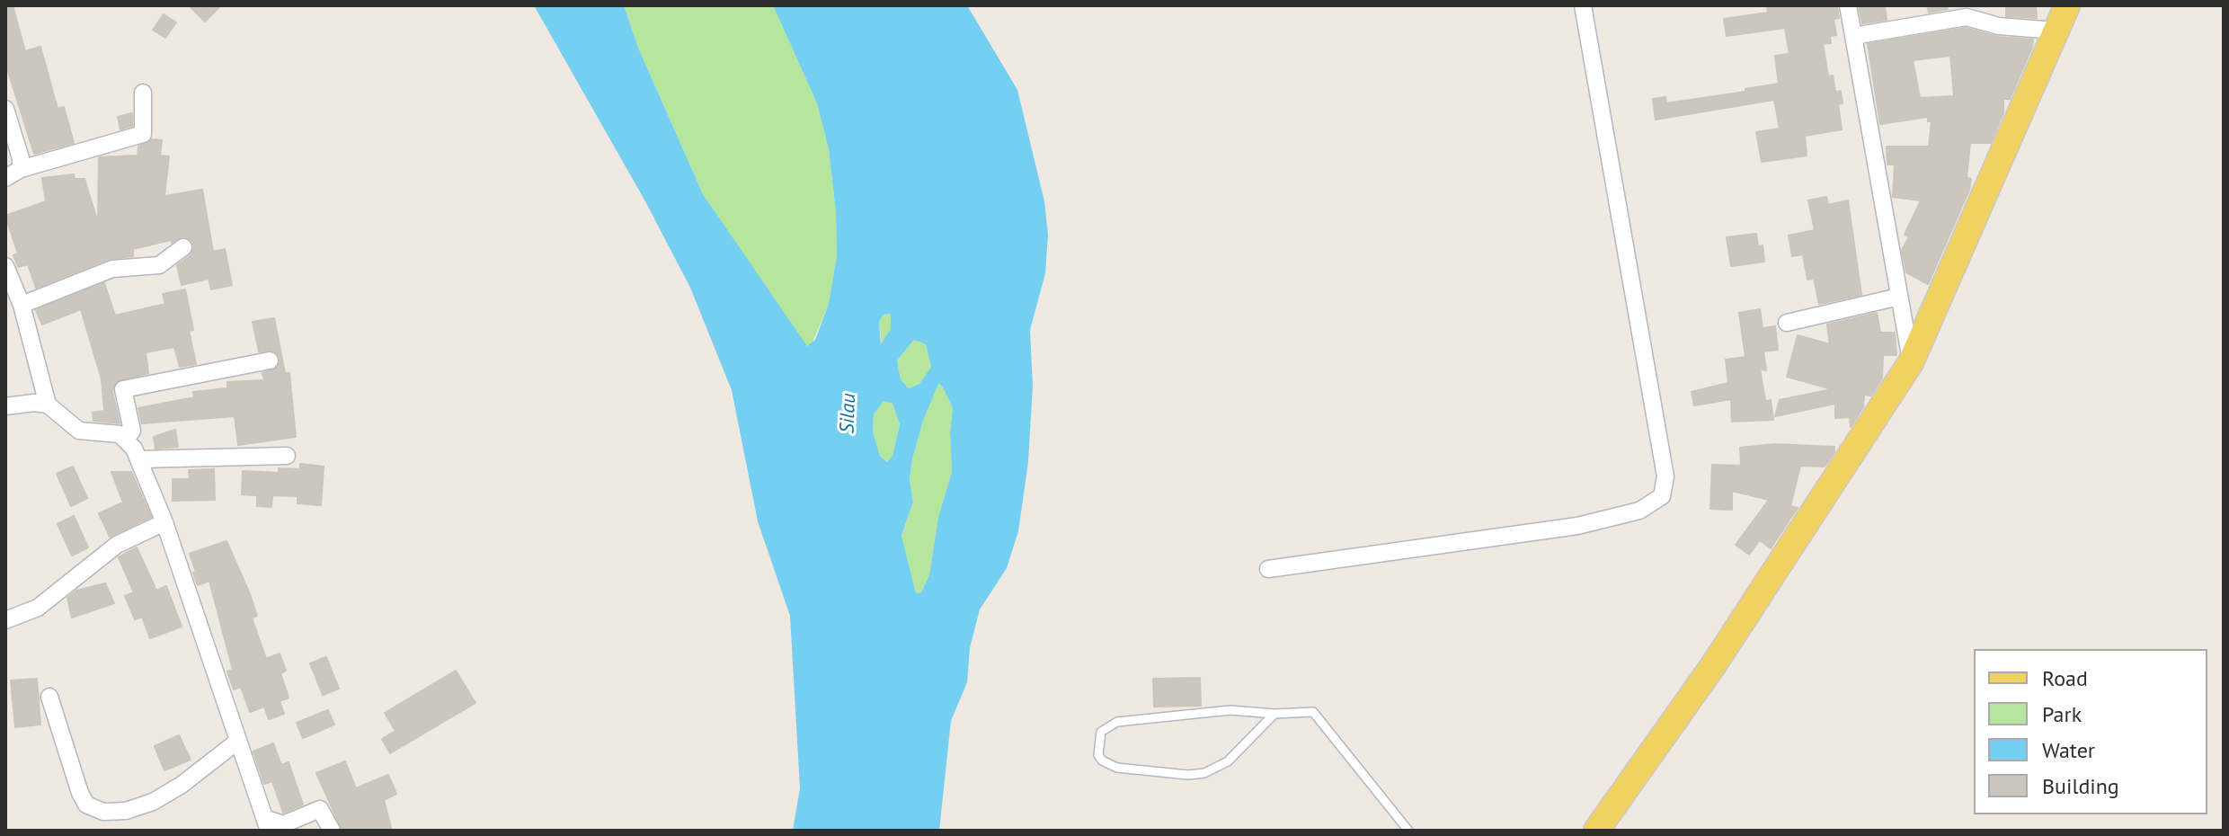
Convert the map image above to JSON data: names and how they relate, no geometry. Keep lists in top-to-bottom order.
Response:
{
  "water": ["Silau"],
  "legend": [
    "Road",
    "Park",
    "Water",
    "Building"
  ]
}
